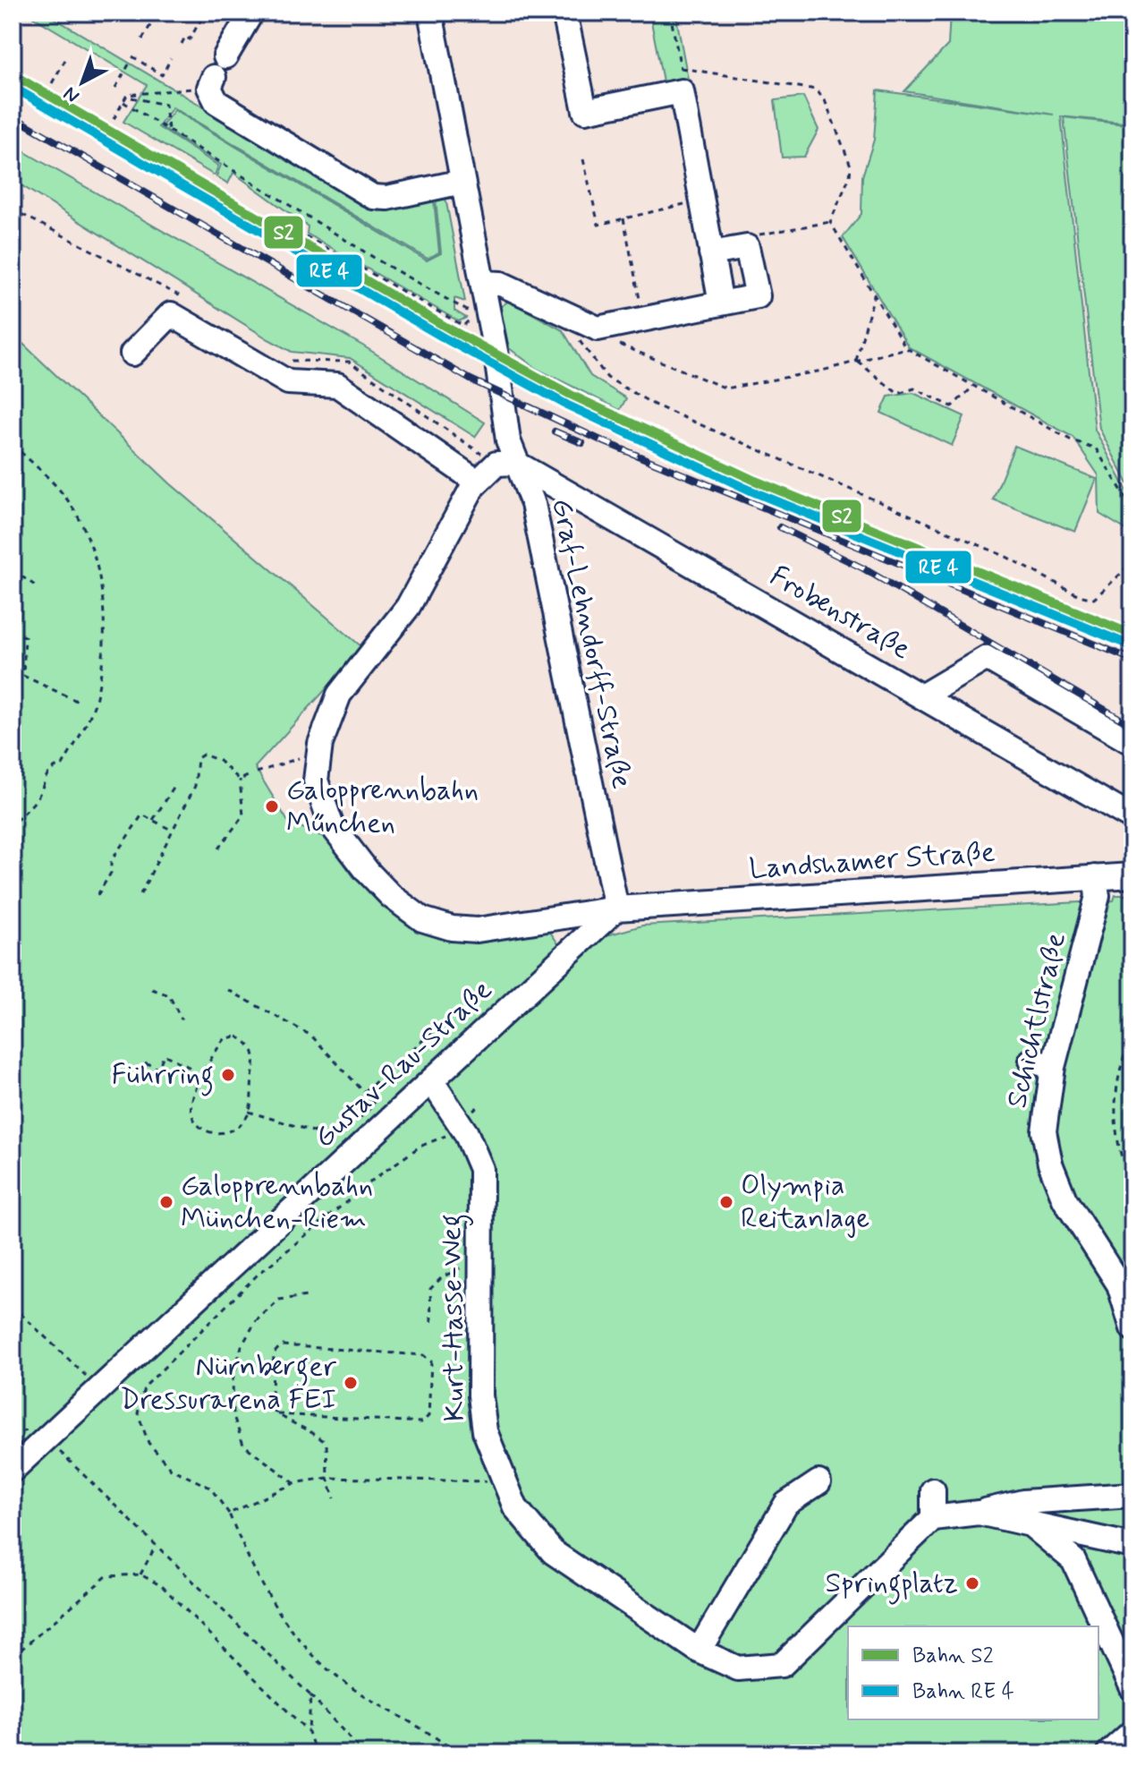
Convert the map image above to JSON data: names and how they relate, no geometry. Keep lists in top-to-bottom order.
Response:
{
  "streets": {
    "street": [
      "Frobenstraße",
      "Graf-Lehndorff-Straße",
      "Landshamer Straße",
      "Schichtlstraße",
      "Gustav-Rau-Straße",
      "Kurt-Hasse-Weg"
    ]
  },
  "crossings": [
    ["Frobenstraße", "Graf-Lehndorff-Straße"],
    ["Frobenstraße", "Landshamer Straße"],
    ["Graf-Lehndorff-Straße", "Landshamer Straße"],
    ["Graf-Lehndorff-Straße", "Gustav-Rau-Straße"],
    ["Landshamer Straße", "Schichtlstraße"],
    ["Landshamer Straße", "Gustav-Rau-Straße"],
    ["Gustav-Rau-Straße", "Kurt-Hasse-Weg"]
  ],
  "places": [
    "Galopprennbahn Műnchen",
    "Führring",
    "Galopprennbahn München-Riem",
    "Olympia Reitanlage",
    "Nürnberger Dressurarena FEI",
    "Springplatz"
  ],
  "lines": ["rail line S2"],
  "legend": ["Bahn S2", "Bahn RE 4"],
  "north": "bottom left"
}
